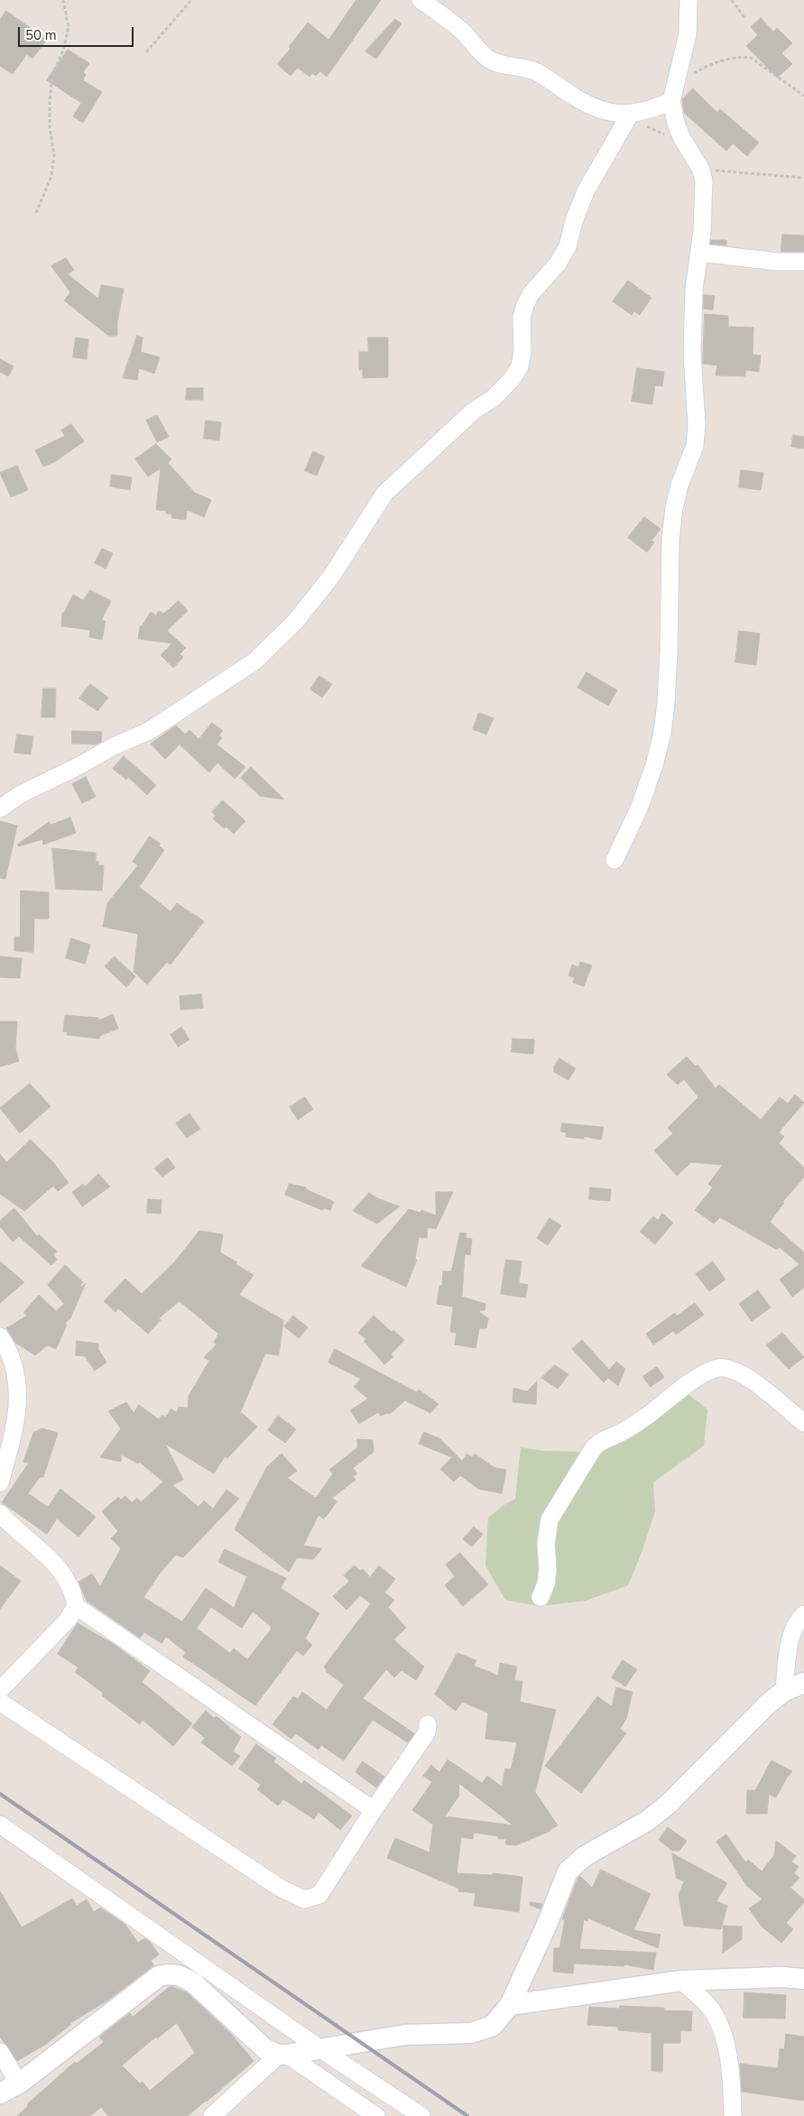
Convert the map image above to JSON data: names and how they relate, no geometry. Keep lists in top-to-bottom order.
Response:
{
  "scale_bar": "50 m"
}
